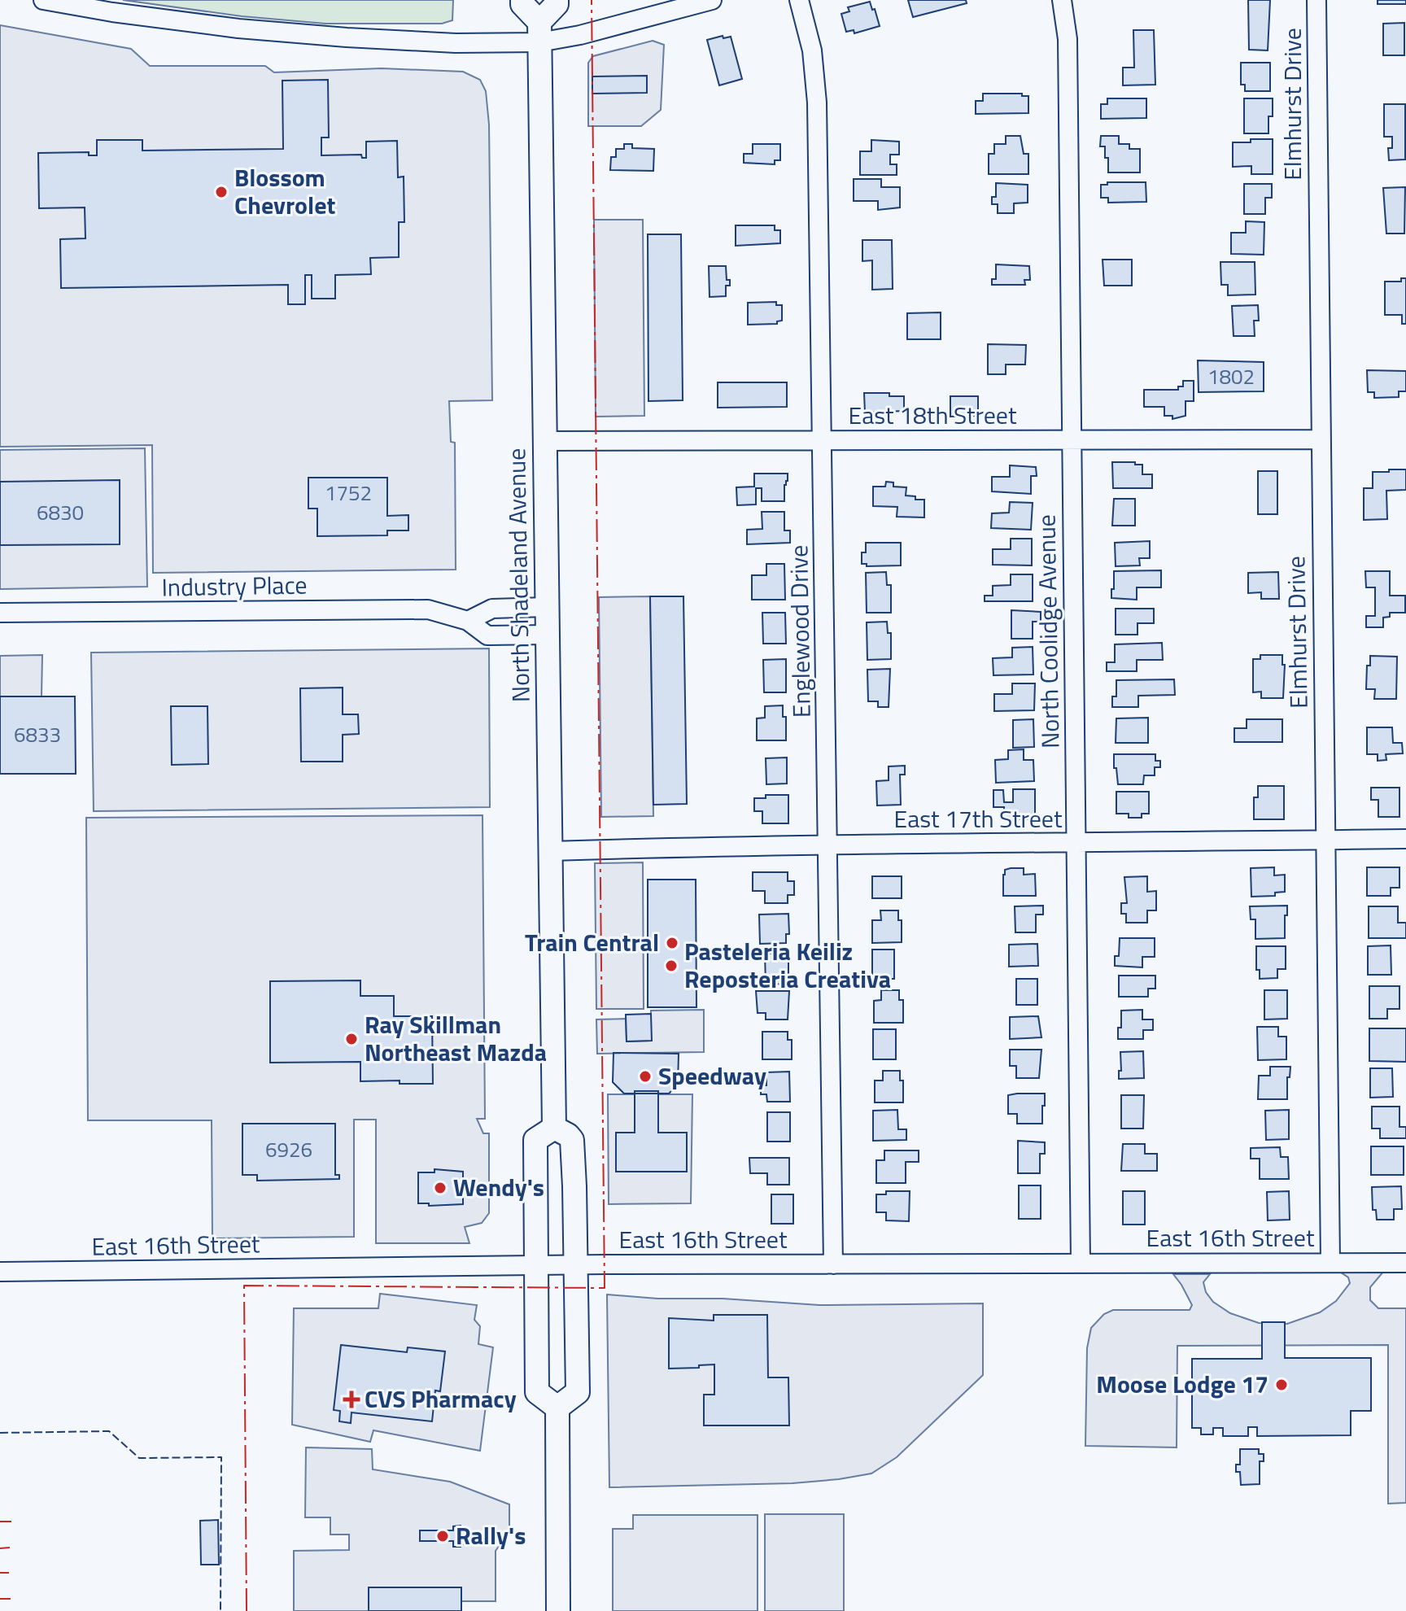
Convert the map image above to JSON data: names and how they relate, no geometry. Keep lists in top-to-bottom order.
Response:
{
  "streets": {
    "main road": ["North Shadeland Avenue"],
    "street": [
      "Elmhurst Drive",
      "East 18th Street",
      "Industry Place",
      "Englewood Drive",
      "North Coolidge Avenue",
      "East 17th Street",
      "East 16th Street"
    ]
  },
  "crossings": [
    ["Elmhurst Drive", "East 18th Street"],
    ["Elmhurst Drive", "East 17th Street"],
    ["Elmhurst Drive", "East 16th Street"],
    ["East 18th Street", "North Shadeland Avenue"],
    ["East 18th Street", "Englewood Drive"],
    ["East 18th Street", "North Coolidge Avenue"],
    ["North Shadeland Avenue", "Industry Place"],
    ["North Shadeland Avenue", "East 17th Street"],
    ["Englewood Drive", "East 17th Street"],
    ["Englewood Drive", "East 16th Street"],
    ["North Coolidge Avenue", "East 17th Street"],
    ["North Coolidge Avenue", "East 16th Street"]
  ],
  "places": {
    "other": [
      "Blossom Chevrolet",
      "Train Central",
      "Pasteleria Keiliz Reposteria Creativa",
      "Ray Skillman Northeast Mazda",
      "Speedway",
      "Wendy's",
      "Moose Lodge 17",
      "Rally's"
    ],
    "health": ["CVS Pharmacy"]
  },
  "house_numbers": [
    "1802",
    "1752",
    "6830",
    "6833",
    "6926"
  ]
}
